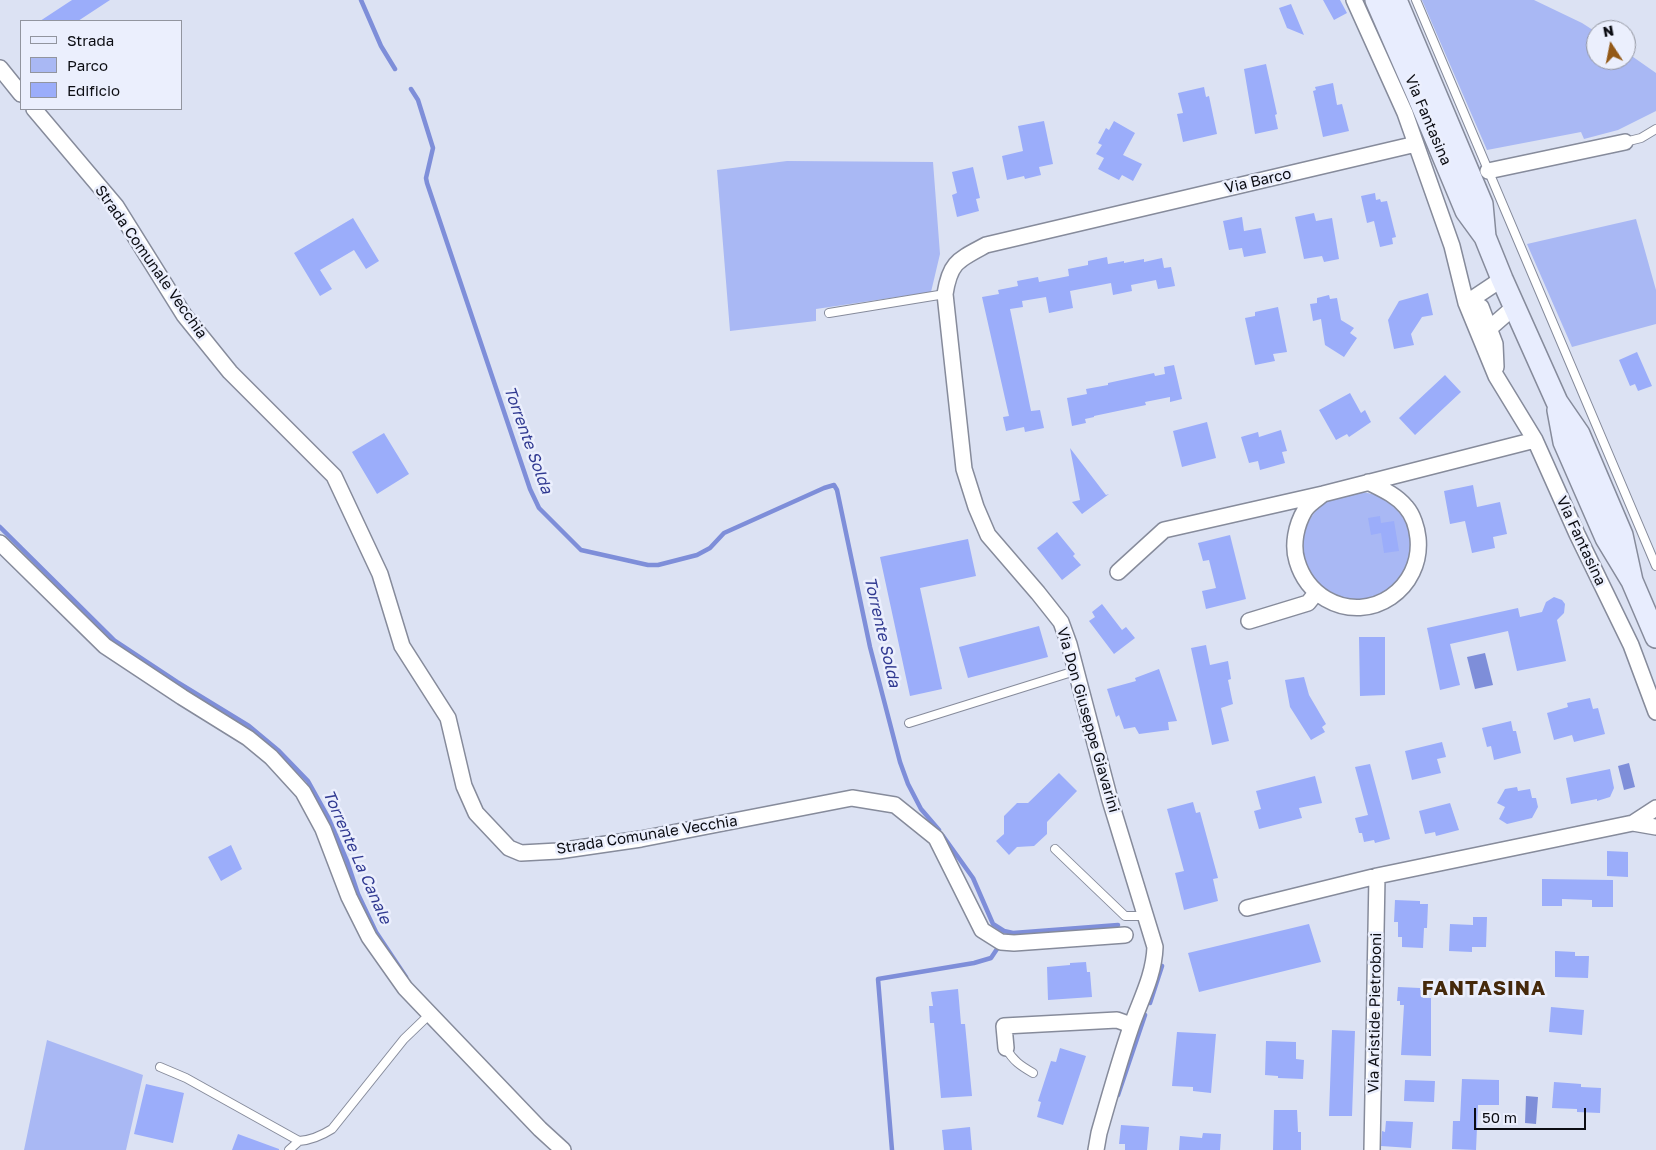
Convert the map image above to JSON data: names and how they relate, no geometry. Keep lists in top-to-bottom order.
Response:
{
  "streets": {
    "street": [
      "Via Fantasina",
      "Via Barco",
      "Strada Comunale Vecchia",
      "Via Don Giuseppe Giavarini",
      "Via Aristide Pietroboni"
    ]
  },
  "crossings": [
    ["Via Barco", "Via Don Giuseppe Giavarini"]
  ],
  "districts": ["FANTASINA"],
  "water": ["Torrente Solda", "Torrente La Canale"],
  "legend": ["Strada", "Parco", "Edificio"],
  "scale_bar": "50 m",
  "north": "top"
}
